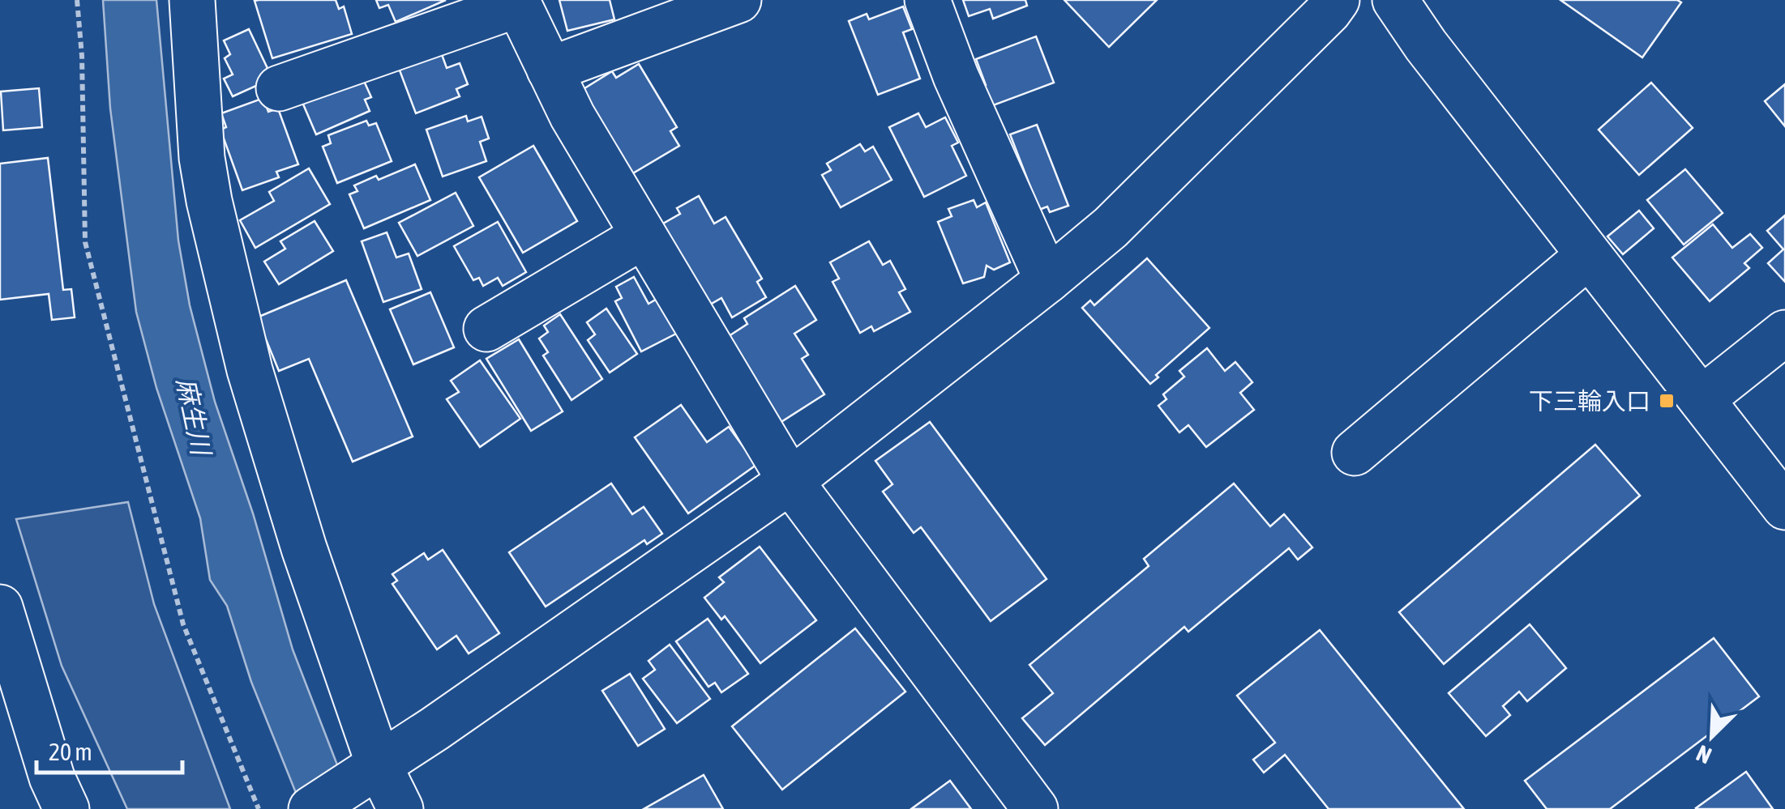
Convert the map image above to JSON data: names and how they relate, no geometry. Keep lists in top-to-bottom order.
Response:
{
  "water": ["麻生川"],
  "places": {
    "transit": ["下三輪入口"]
  },
  "scale_bar": "20 m",
  "north": "bottom left"
}
